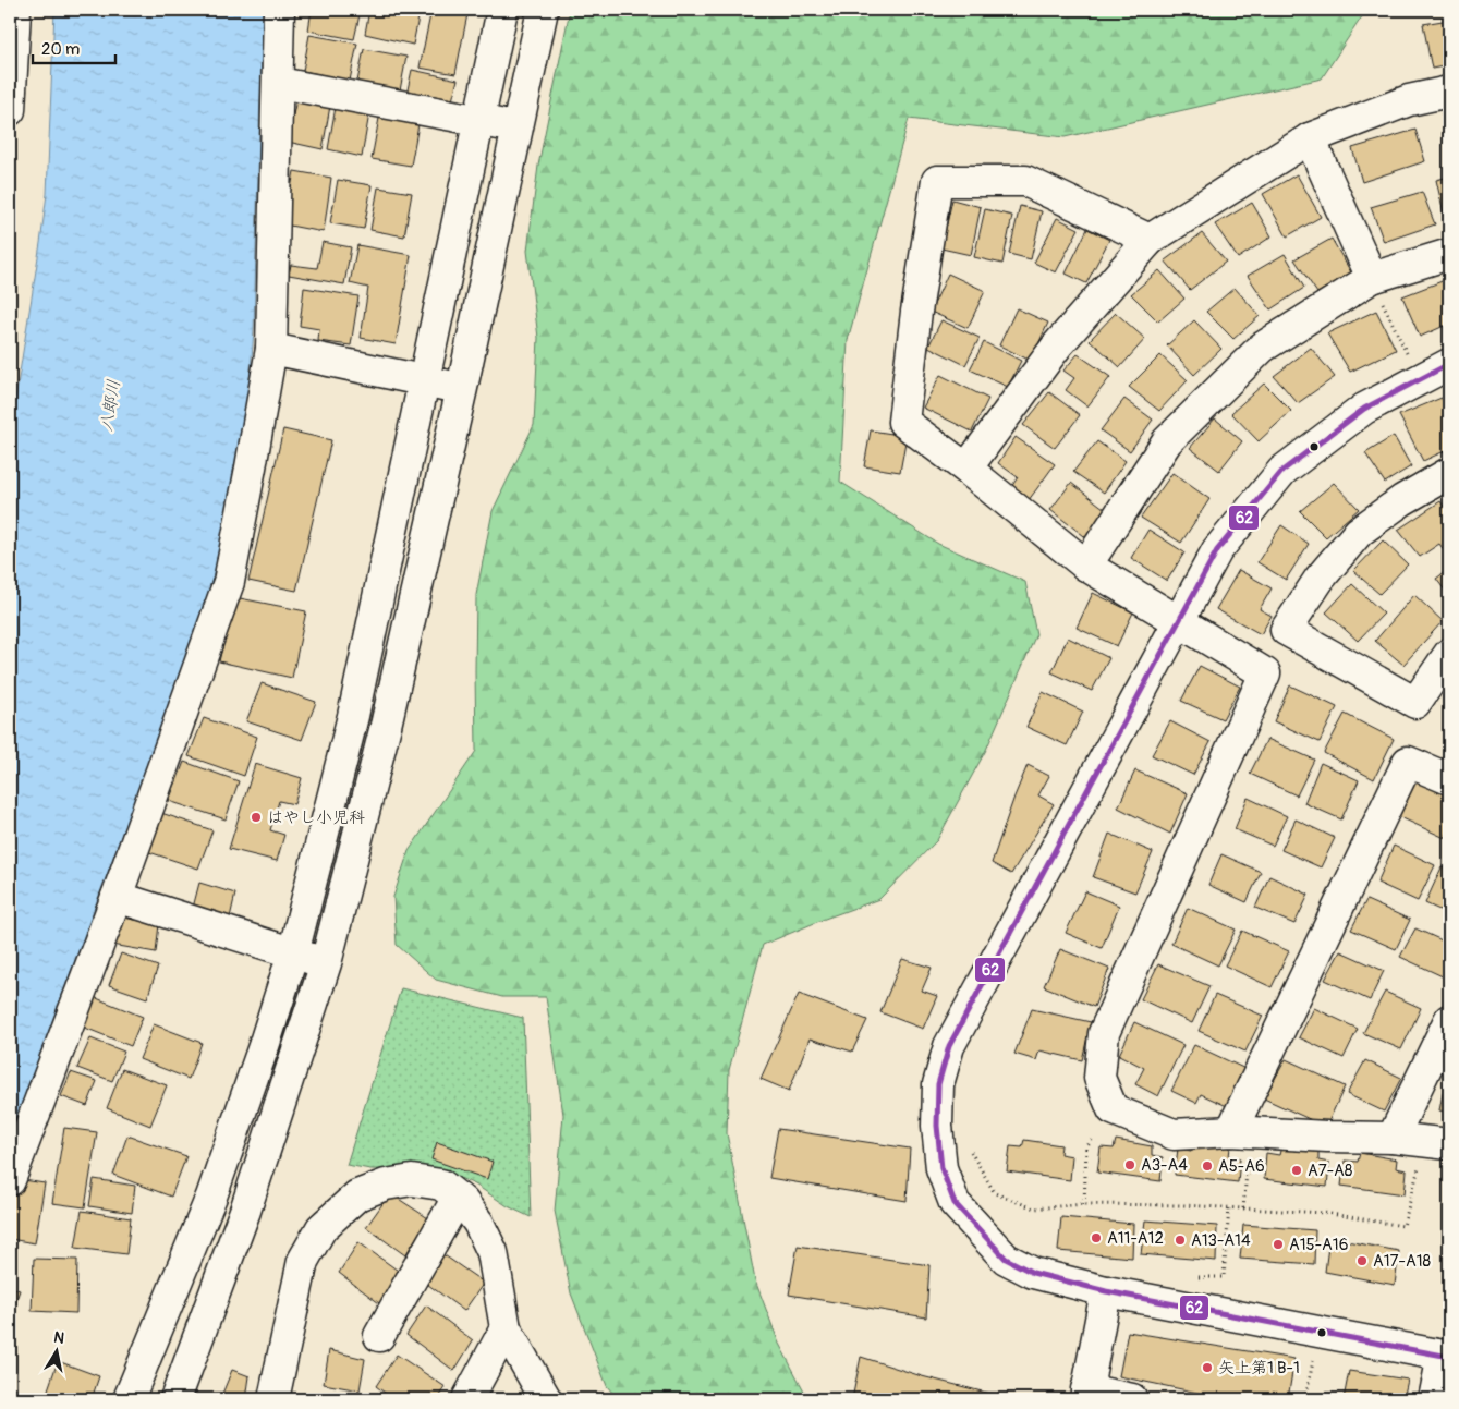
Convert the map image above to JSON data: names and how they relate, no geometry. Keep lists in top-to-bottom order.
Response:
{
  "water": ["八郎川"],
  "places": [
    "はやし小児科",
    "A3-A4",
    "A5-A6",
    "A7-A8",
    "A11-A12",
    "A13-A14",
    "A15-A16",
    "A17-A18",
    "矢上第1 B-1"
  ],
  "lines": ["transit line 62"],
  "scale_bar": "20 m",
  "north": "top"
}
